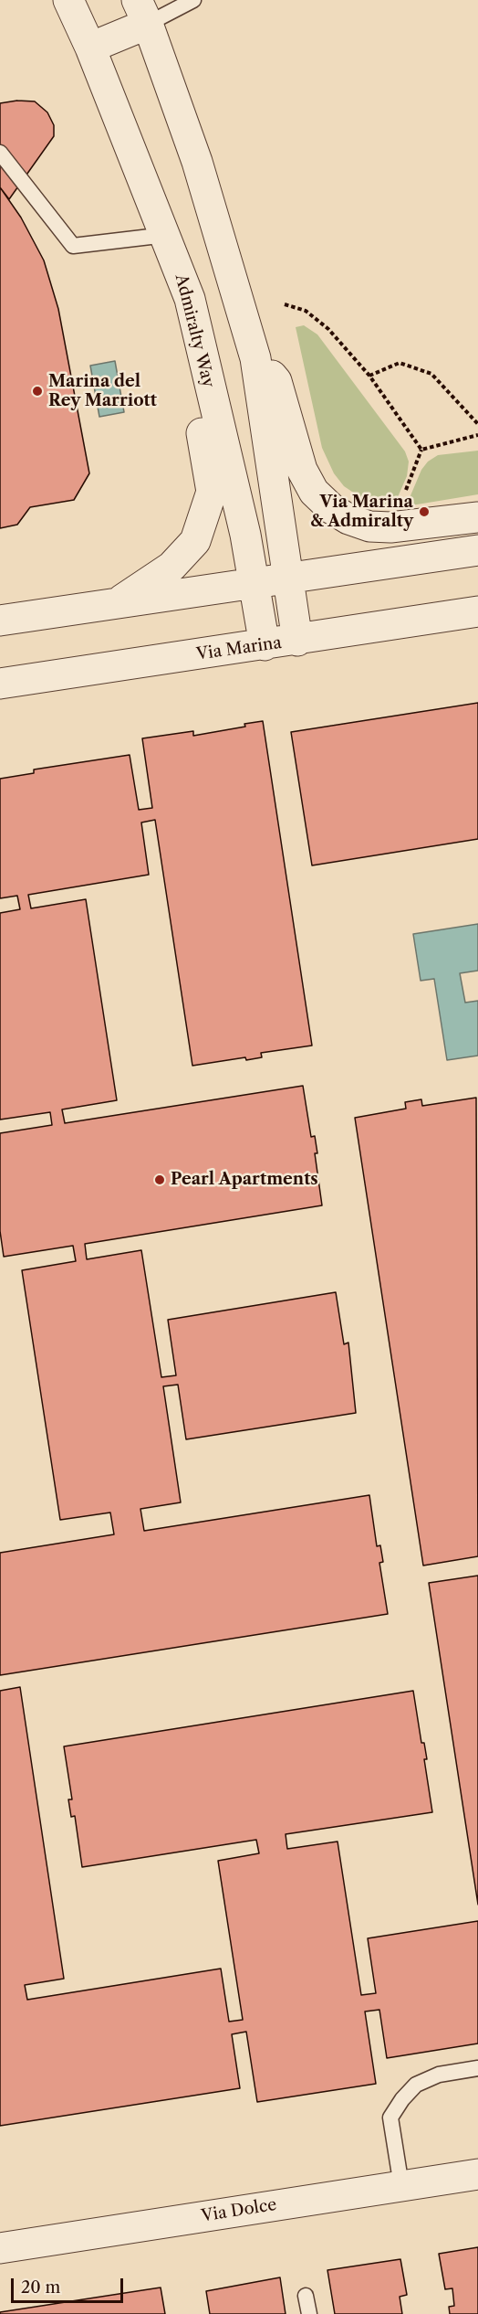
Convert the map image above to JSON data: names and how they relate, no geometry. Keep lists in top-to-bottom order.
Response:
{
  "streets": {
    "street": ["Admiralty Way", "Via Marina", "Via Dolce"]
  },
  "crossings": [
    ["Admiralty Way", "Via Marina"]
  ],
  "places": ["Marina del Rey Marriott", "Via Marina & Admiralty", "Pearl Apartments"],
  "scale_bar": "20 m"
}
